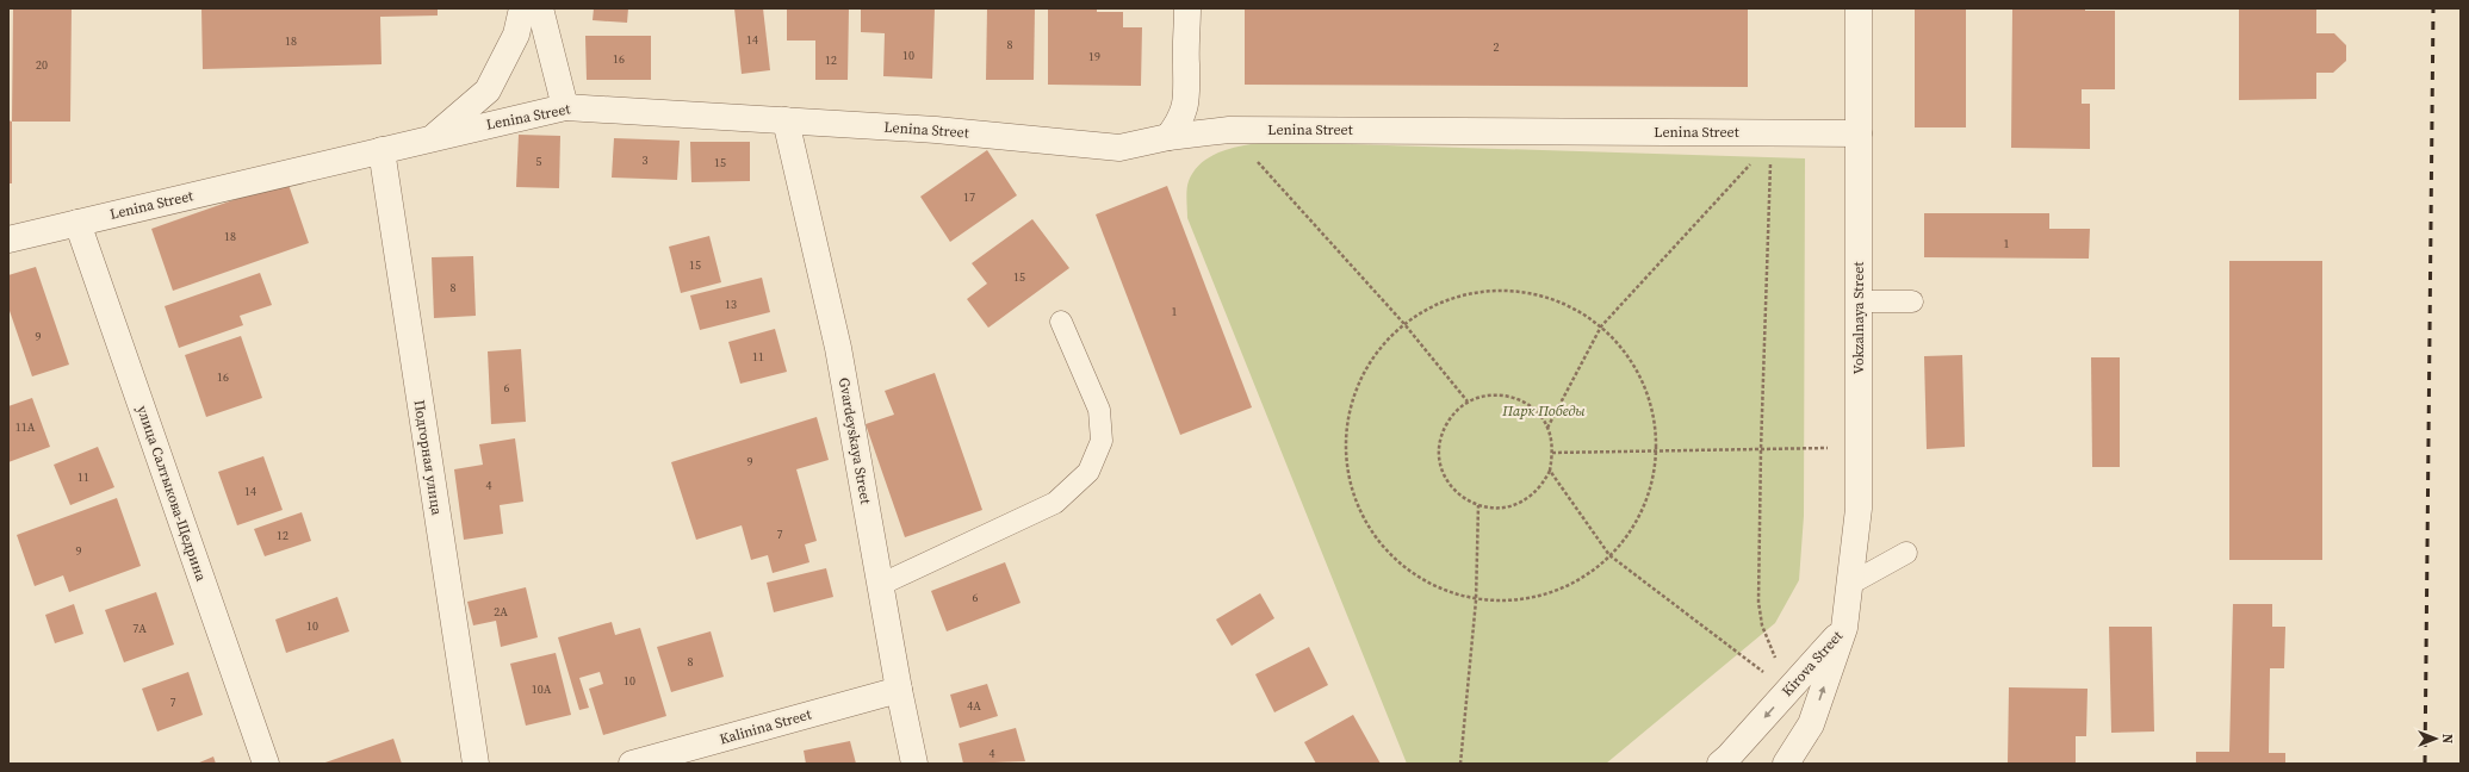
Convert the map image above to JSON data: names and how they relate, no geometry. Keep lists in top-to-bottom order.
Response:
{
  "streets": {
    "street": [
      "Lenina Street",
      "Vokzalnaya Street",
      "Gvardeyskaya Street",
      "Подгорная улица",
      "улица Салтыкова-Щедрина",
      "Kirova Street",
      "Kalinina Street"
    ]
  },
  "crossings": [
    ["Lenina Street", "Vokzalnaya Street"],
    ["Lenina Street", "Gvardeyskaya Street"],
    ["Lenina Street", "Подгорная улица"],
    ["Lenina Street", "улица Салтыкова-Щедрина"],
    ["Vokzalnaya Street", "Kirova Street"],
    ["Gvardeyskaya Street", "Kalinina Street"]
  ],
  "parks": ["Парк Победы"],
  "house_numbers": [
    "14",
    "18",
    "8",
    "2",
    "10",
    "19",
    "16",
    "12",
    "20",
    "3",
    "5",
    "15",
    "17",
    "18",
    "1",
    "15",
    "15",
    "8",
    "13",
    "1",
    "9",
    "11",
    "16",
    "6",
    "11А",
    "9",
    "11",
    "4",
    "14",
    "7",
    "12",
    "9",
    "6",
    "2А",
    "10",
    "7А",
    "8",
    "10",
    "10А",
    "7",
    "4А",
    "4"
  ],
  "north": "right"
}
